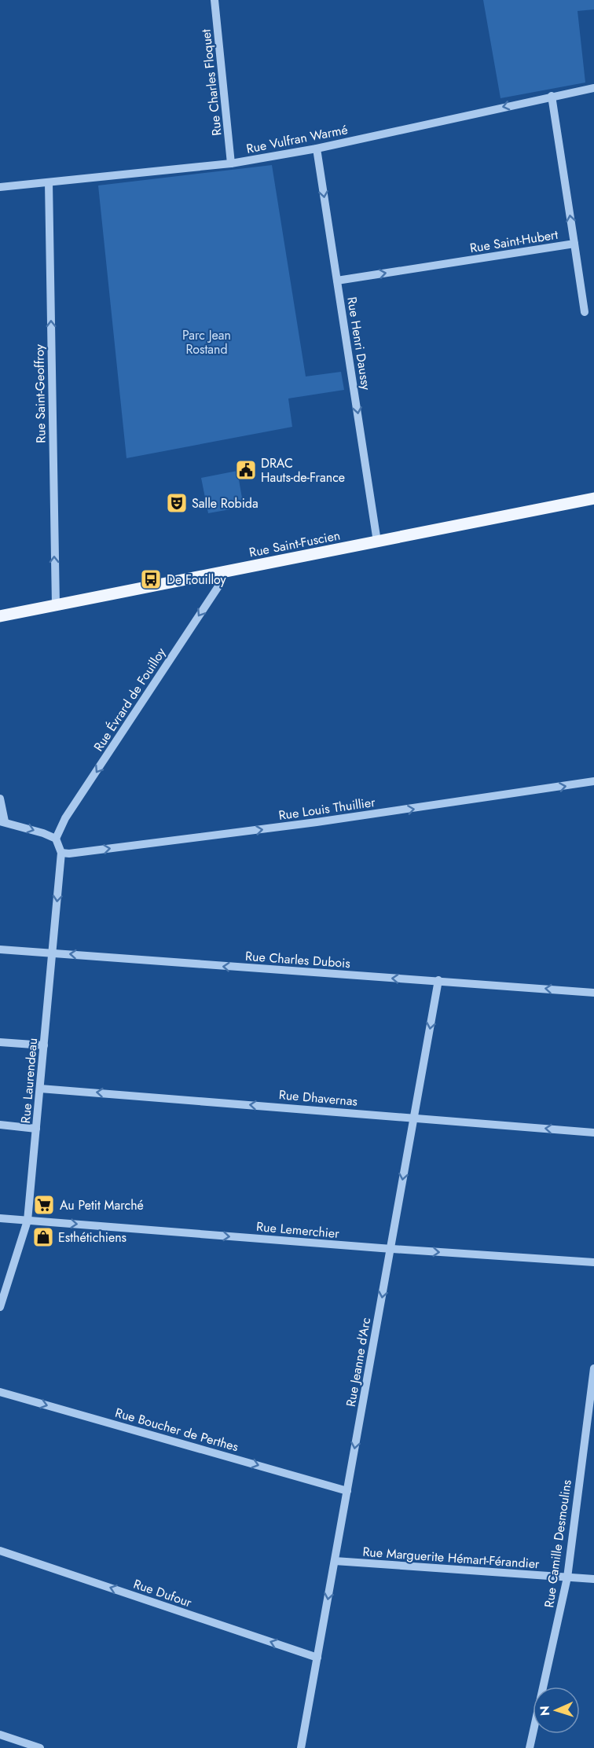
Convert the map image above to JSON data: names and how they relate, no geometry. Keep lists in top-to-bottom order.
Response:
{
  "streets": {
    "main road": ["Rue Saint-Fuscien"],
    "street": [
      "Rue Charles Floquet",
      "Rue Vulfran Warmé",
      "Rue Saint-Hubert",
      "Rue Henri Daussy",
      "Rue Saint-Geoffroy",
      "Rue Évrard de Fouilloy",
      "Rue Louis Thuillier",
      "Rue Charles Dubois",
      "Rue Laurendeau",
      "Rue Dhavernas",
      "Rue Lemerchier",
      "Rue Jeanne d'Arc",
      "Rue Boucher de Perthes",
      "Rue Camille Desmoulins",
      "Rue Marguerite Hémart-Férandier",
      "Rue Dufour"
    ]
  },
  "crossings": [
    ["Rue Charles Floquet", "Rue Vulfran Warmé"],
    ["Rue Vulfran Warmé", "Rue Saint-Hubert"],
    ["Rue Vulfran Warmé", "Rue Henri Daussy"],
    ["Rue Vulfran Warmé", "Rue Saint-Geoffroy"],
    ["Rue Saint-Hubert", "Rue Henri Daussy"],
    ["Rue Henri Daussy", "Rue Saint-Fuscien"],
    ["Rue Saint-Geoffroy", "Rue Saint-Fuscien"],
    ["Rue Saint-Fuscien", "Rue Évrard de Fouilloy"],
    ["Rue Louis Thuillier", "Rue Laurendeau"],
    ["Rue Charles Dubois", "Rue Laurendeau"],
    ["Rue Charles Dubois", "Rue Jeanne d'Arc"],
    ["Rue Laurendeau", "Rue Dhavernas"],
    ["Rue Laurendeau", "Rue Lemerchier"],
    ["Rue Dhavernas", "Rue Jeanne d'Arc"],
    ["Rue Lemerchier", "Rue Jeanne d'Arc"],
    ["Rue Jeanne d'Arc", "Rue Boucher de Perthes"],
    ["Rue Jeanne d'Arc", "Rue Marguerite Hémart-Férandier"],
    ["Rue Jeanne d'Arc", "Rue Dufour"],
    ["Rue Camille Desmoulins", "Rue Marguerite Hémart-Férandier"]
  ],
  "one_way": [
    "Rue Vulfran Warmé",
    "Rue Henri Daussy",
    "Rue Saint-Geoffroy",
    "Rue Évrard de Fouilloy",
    "Rue Louis Thuillier",
    "Rue Charles Dubois",
    "Rue Dhavernas",
    "Rue Lemerchier",
    "Rue Jeanne d'Arc",
    "Rue Boucher de Perthes",
    "Rue Dufour"
  ],
  "parks": ["Parc Jean Rostand"],
  "places": {
    "public building": ["DRAC Hauts-de-France"],
    "theatre": ["Salle Robida"],
    "bus stop": ["De Fouilloy"],
    "supermarket": ["Au Petit Marché"],
    "shop": ["Esthétichiens"]
  },
  "north": "left"
}
